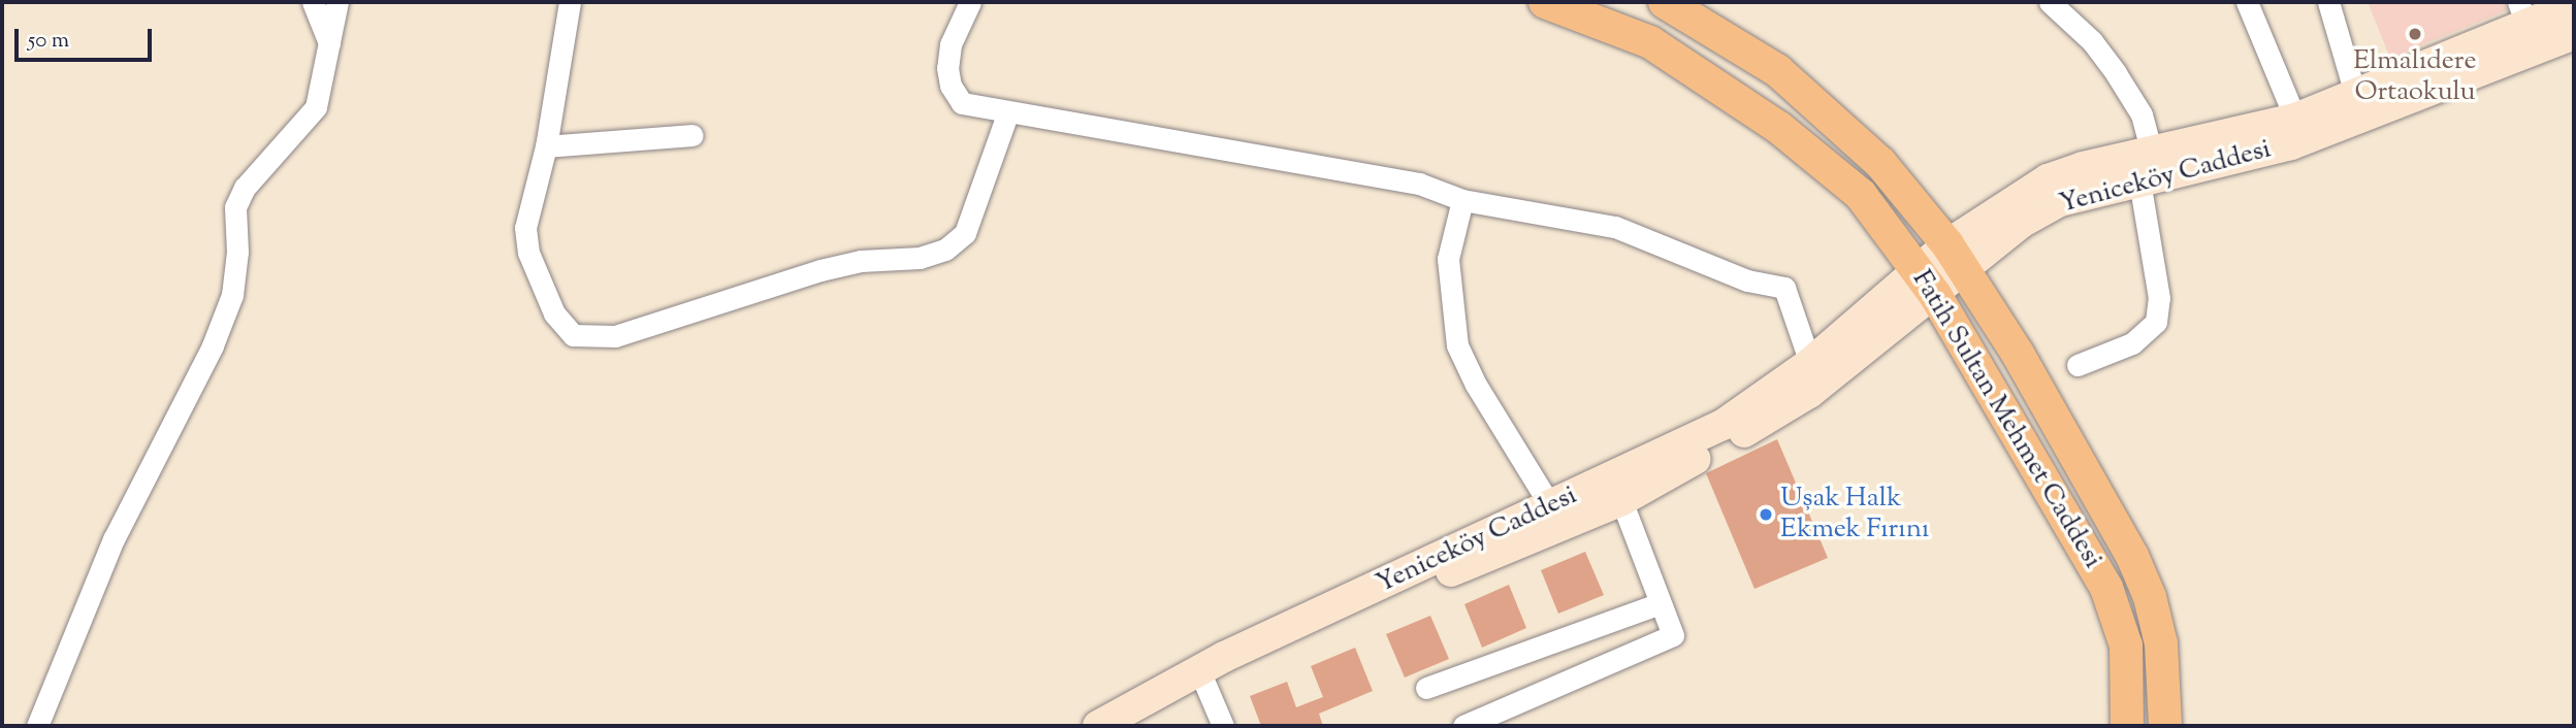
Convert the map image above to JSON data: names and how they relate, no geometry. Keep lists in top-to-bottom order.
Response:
{
  "streets": {
    "main road": ["Fatih Sultan Mehmet Caddesi"],
    "street": ["Yeniceköy Caddesi"]
  },
  "crossings": [
    ["Yeniceköy Caddesi", "Fatih Sultan Mehmet Caddesi"]
  ],
  "places": ["Elmalıdere Ortaokulu", "Uşak Halk Ekmek Fırını"],
  "scale_bar": "50 m"
}
